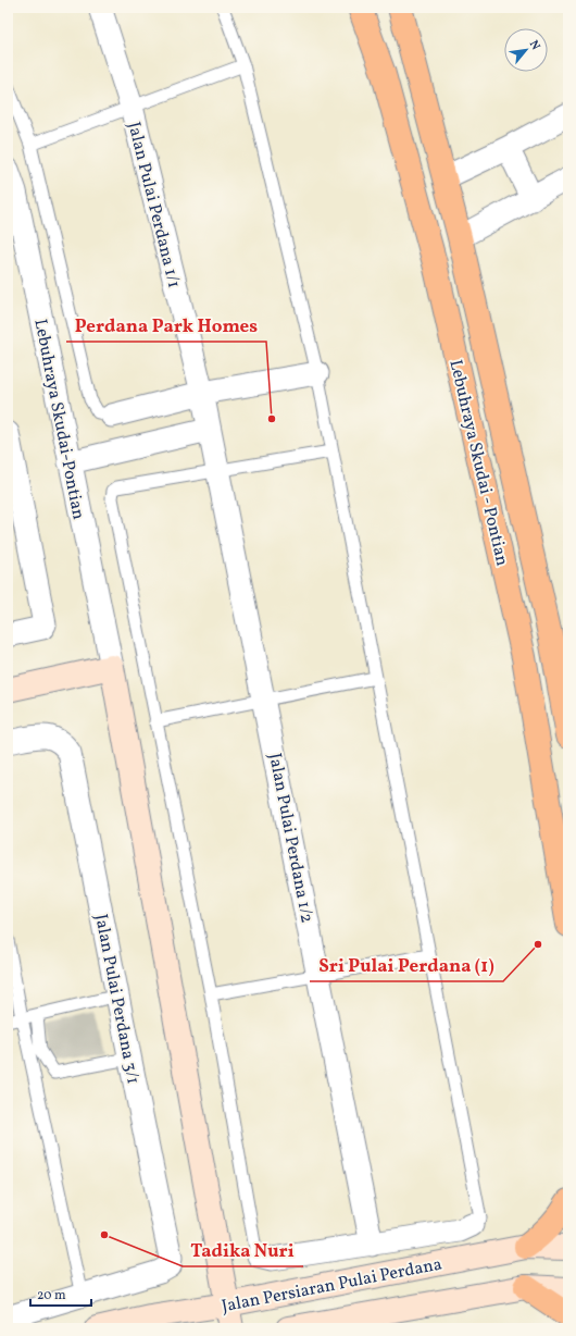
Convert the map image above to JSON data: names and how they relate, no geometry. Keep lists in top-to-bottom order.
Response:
{
  "streets": {
    "highway": ["Lebuhraya Skudai - Pontian"],
    "street": [
      "Jalan Pulai Perdana 1/1",
      "Lebuhraya Skudai-Pontian",
      "Jalan Pulai Perdana 1/2",
      "Jalan Pulai Perdana 3/1",
      "Jalan Persiaran Pulai Perdana"
    ]
  },
  "crossings": [
    ["Jalan Pulai Perdana 1/1", "Jalan Pulai Perdana 1/2"]
  ],
  "places": ["Perdana Park Homes", "Sri Pulai Perdana (1)", "Tadika Nuri"],
  "scale_bar": "20 m",
  "north": "top right"
}
